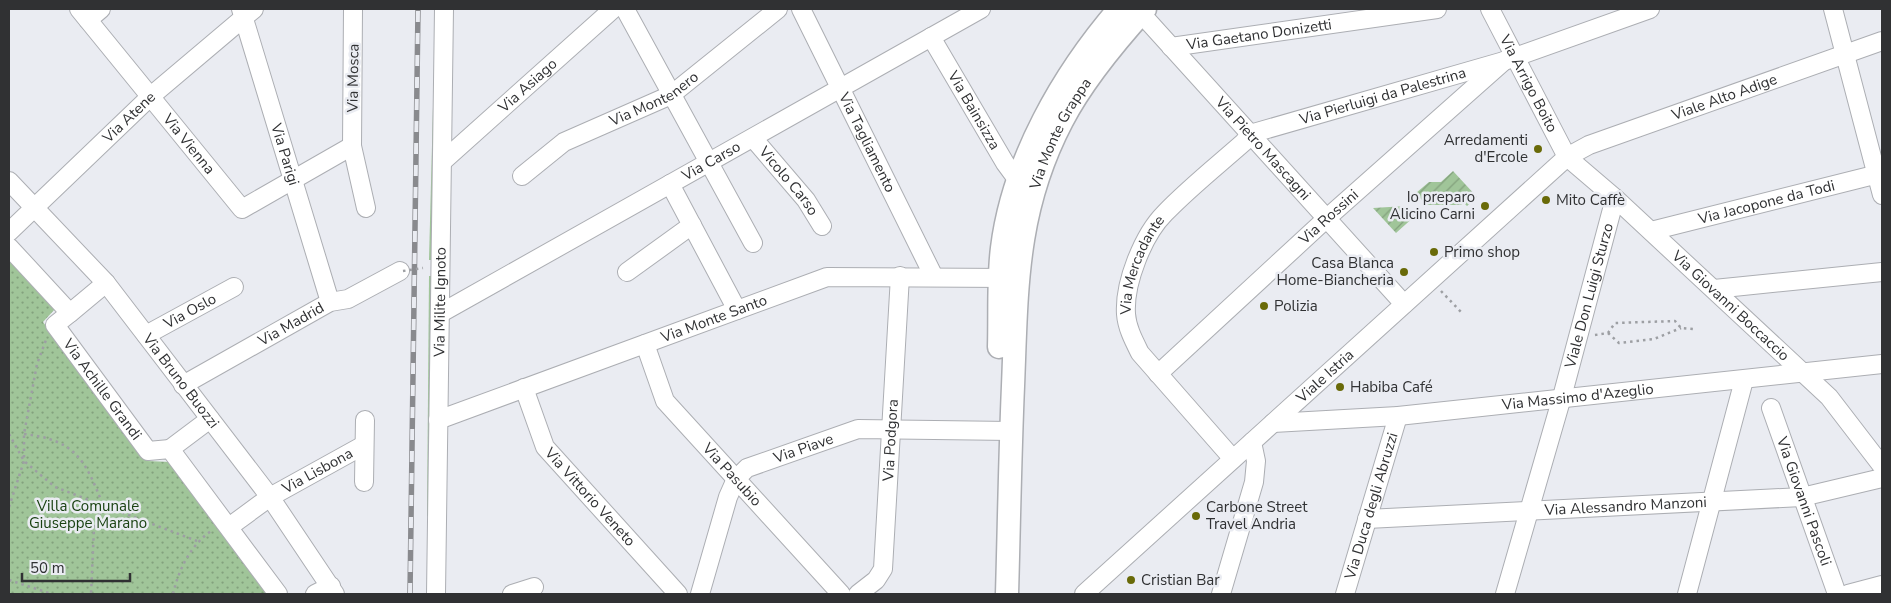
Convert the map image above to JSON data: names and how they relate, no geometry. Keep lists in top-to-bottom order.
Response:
{
  "streets": {
    "main road": ["Via Monte Grappa"],
    "street": [
      "Via Gaetano Donizetti",
      "Via Mosca",
      "Via Arrigo Boito",
      "Via Asiago",
      "Via Pierluigi da Palestrina",
      "Viale Alto Adige",
      "Via Montenero",
      "Via Bainsizza",
      "Via Atene",
      "Via Vienna",
      "Via Tagliamento",
      "Via Pietro Mascagni",
      "Via Parigi",
      "Via Carso",
      "Vicolo Carso",
      "Via Jacopone da Todi",
      "Via Rossini",
      "Via Mercadante",
      "Viale Don Luigi Sturzo",
      "Via Milite Ignoto",
      "Via Giovanni Boccaccio",
      "Via Oslo",
      "Via Monte Santo",
      "Via Madrid",
      "Viale Istria",
      "Via Bruno Buozzi",
      "Via Achille Grandi",
      "Via Massimo d'Azeglio",
      "Via Podgora",
      "Via Piave",
      "Via Lisbona",
      "Via Pasubio",
      "Via Vittorio Veneto",
      "Via Giovanni Pascoli",
      "Via Duca degli Abruzzi",
      "Via Alessandro Manzoni"
    ]
  },
  "crossings": [
    ["Via Gaetano Donizetti", "Via Pietro Mascagni"],
    ["Via Arrigo Boito", "Via Pierluigi da Palestrina"],
    ["Via Arrigo Boito", "Viale Alto Adige"],
    ["Via Arrigo Boito", "Via Rossini"],
    ["Via Arrigo Boito", "Via Giovanni Boccaccio"],
    ["Via Arrigo Boito", "Viale Istria"],
    ["Via Asiago", "Via Milite Ignoto"],
    ["Via Pierluigi da Palestrina", "Via Pietro Mascagni"],
    ["Via Pierluigi da Palestrina", "Via Rossini"],
    ["Via Pierluigi da Palestrina", "Via Mercadante"],
    ["Viale Alto Adige", "Via Giovanni Boccaccio"],
    ["Viale Alto Adige", "Viale Istria"],
    ["Via Bainsizza", "Via Monte Grappa"],
    ["Via Bainsizza", "Via Carso"],
    ["Via Atene", "Via Vienna"],
    ["Via Atene", "Via Parigi"],
    ["Via Atene", "Via Bruno Buozzi"],
    ["Via Monte Grappa", "Via Pietro Mascagni"],
    ["Via Monte Grappa", "Via Monte Santo"],
    ["Via Monte Grappa", "Via Piave"],
    ["Via Vienna", "Via Parigi"],
    ["Via Tagliamento", "Via Carso"],
    ["Via Tagliamento", "Via Monte Santo"],
    ["Via Pietro Mascagni", "Via Rossini"],
    ["Via Pietro Mascagni", "Via Mercadante"],
    ["Via Pietro Mascagni", "Viale Istria"],
    ["Via Parigi", "Via Madrid"],
    ["Via Carso", "Vicolo Carso"],
    ["Via Carso", "Via Milite Ignoto"],
    ["Via Jacopone da Todi", "Via Giovanni Boccaccio"],
    ["Via Rossini", "Via Mercadante"],
    ["Via Mercadante", "Viale Istria"],
    ["Viale Don Luigi Sturzo", "Via Giovanni Boccaccio"],
    ["Viale Don Luigi Sturzo", "Via Massimo d'Azeglio"],
    ["Viale Don Luigi Sturzo", "Via Alessandro Manzoni"],
    ["Via Milite Ignoto", "Via Monte Santo"],
    ["Via Giovanni Boccaccio", "Viale Istria"],
    ["Via Giovanni Boccaccio", "Via Massimo d'Azeglio"],
    ["Via Oslo", "Via Bruno Buozzi"],
    ["Via Monte Santo", "Via Podgora"],
    ["Via Monte Santo", "Via Pasubio"],
    ["Via Monte Santo", "Via Vittorio Veneto"],
    ["Via Madrid", "Via Bruno Buozzi"],
    ["Viale Istria", "Via Massimo d'Azeglio"],
    ["Via Bruno Buozzi", "Via Achille Grandi"],
    ["Via Bruno Buozzi", "Via Lisbona"],
    ["Via Massimo d'Azeglio", "Via Duca degli Abruzzi"],
    ["Via Podgora", "Via Piave"],
    ["Via Piave", "Via Pasubio"],
    ["Via Giovanni Pascoli", "Via Alessandro Manzoni"],
    ["Via Duca degli Abruzzi", "Via Alessandro Manzoni"]
  ],
  "parks": ["Villa Comunale Giuseppe Marano"],
  "places": [
    "Arredamenti d'Ercole",
    "Mito Caffè",
    "Io preparo Alicino Carni",
    "Primo shop",
    "Casa Blanca Home-Biancheria",
    "Polizia",
    "Habiba Café",
    "Carbone Street Travel Andria",
    "Cristian Bar"
  ],
  "scale_bar": "50 m"
}
